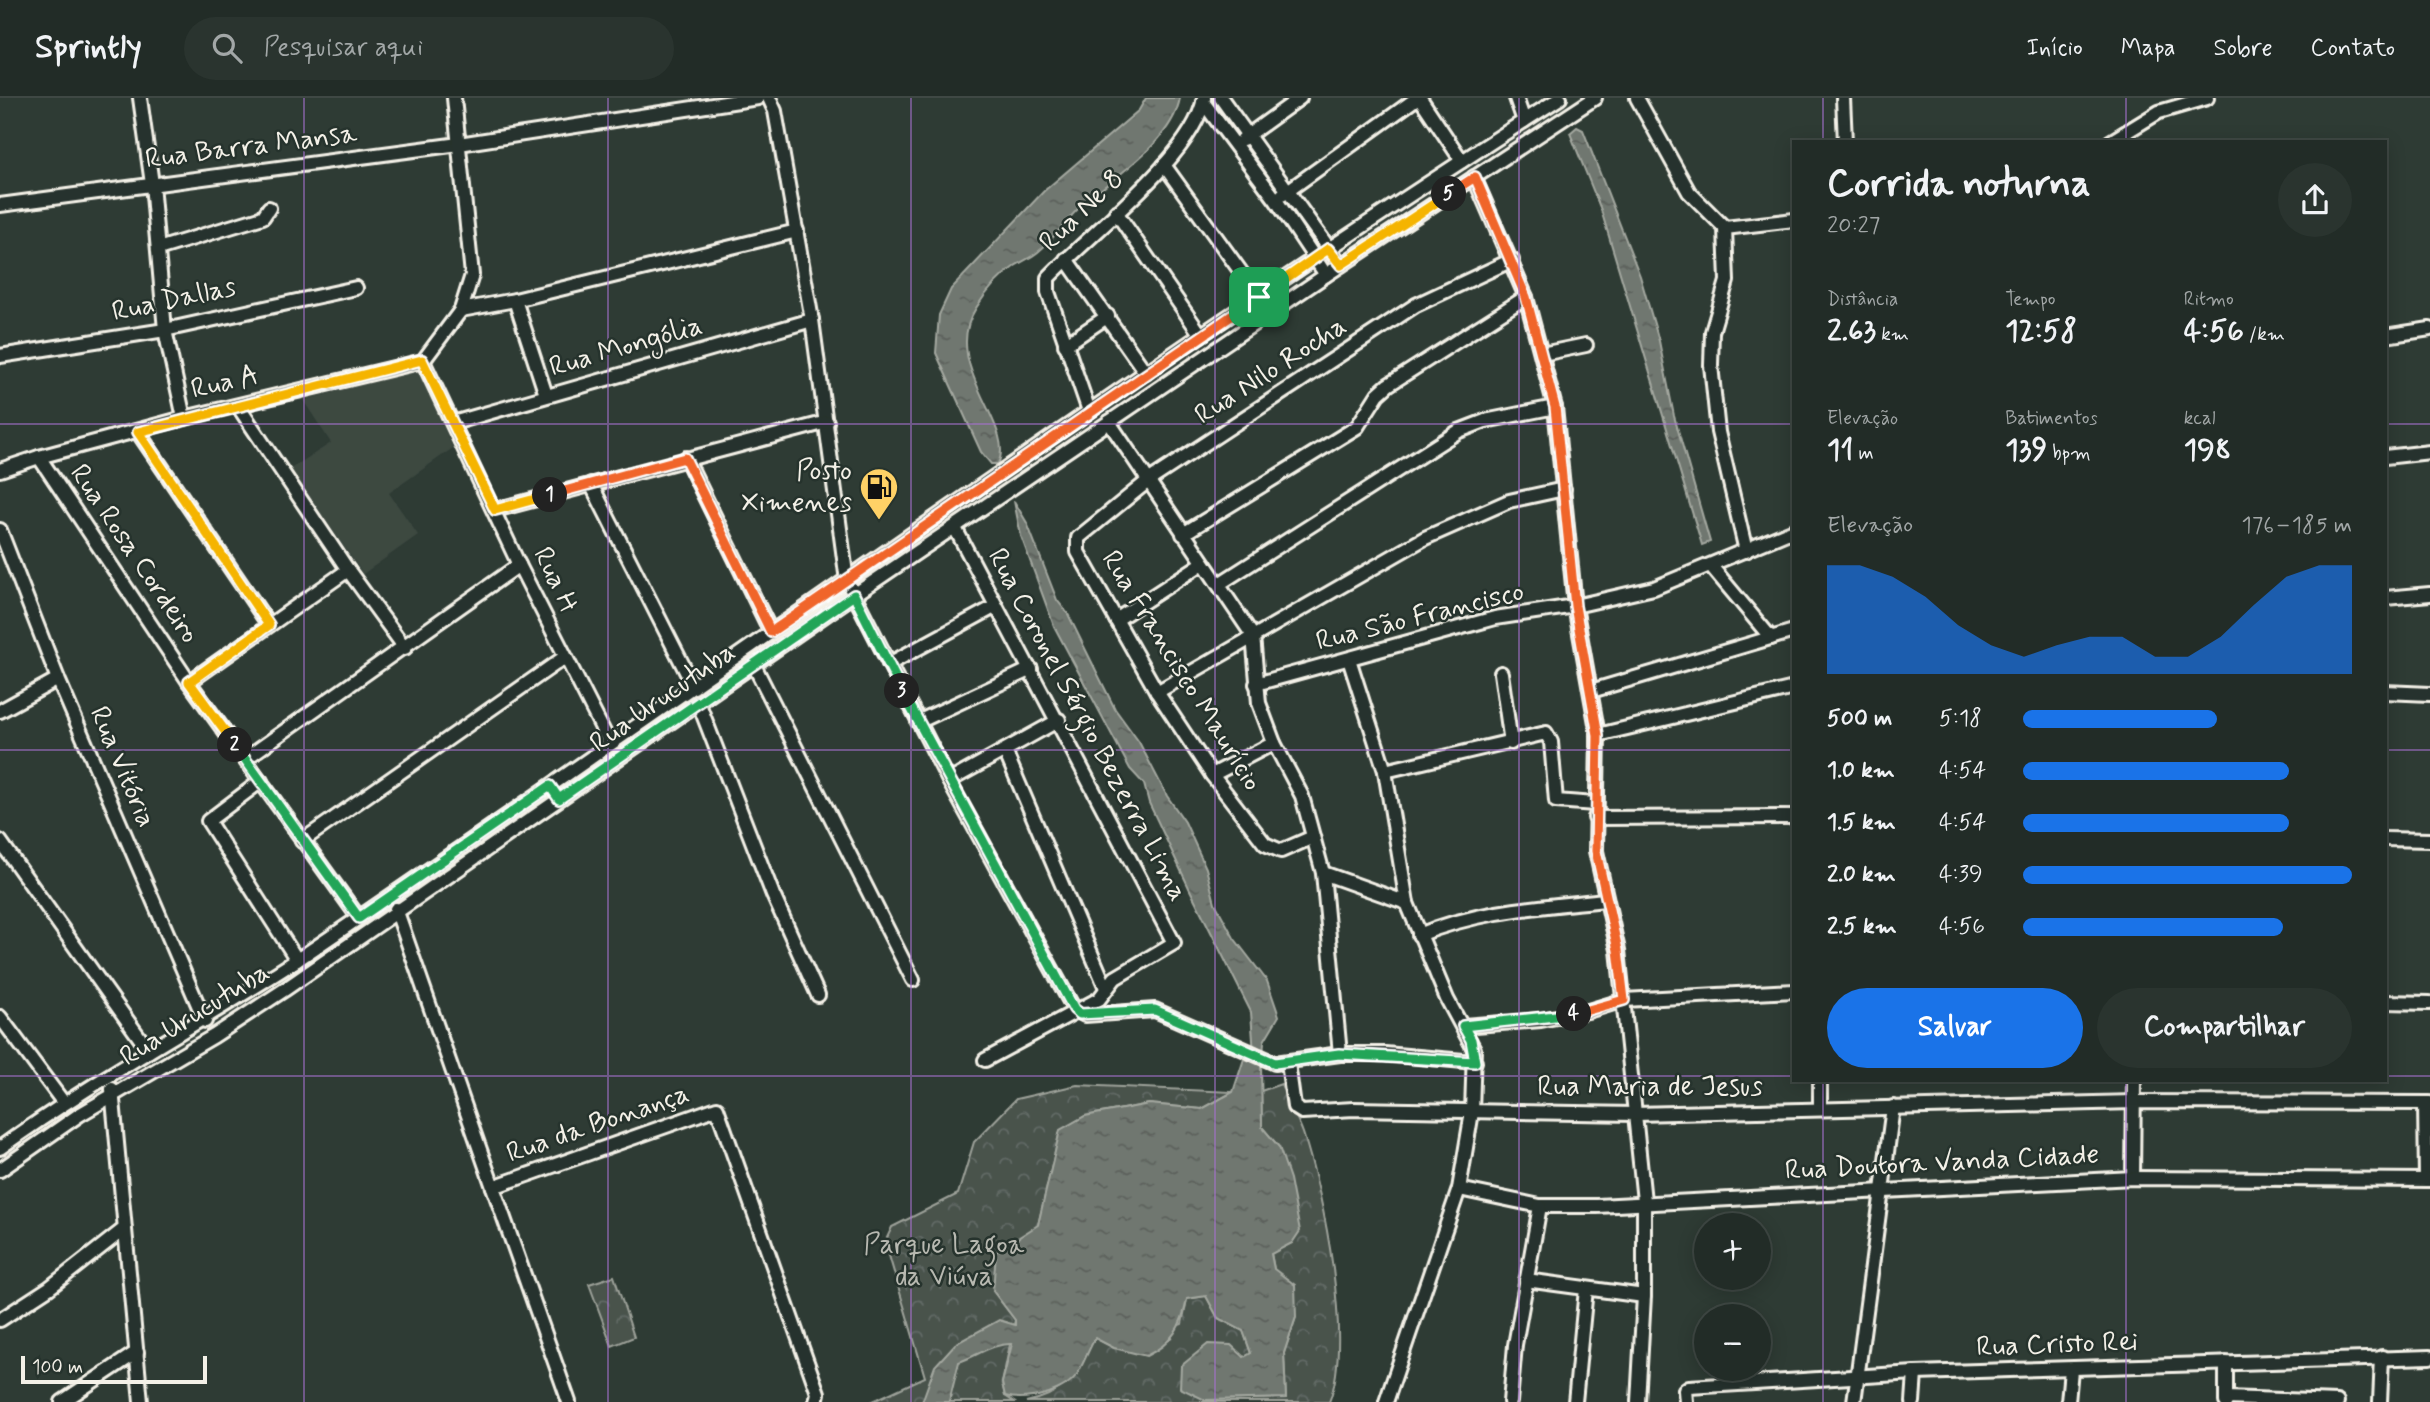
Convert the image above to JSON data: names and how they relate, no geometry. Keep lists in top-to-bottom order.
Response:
{
  "streets": {
    "street": [
      "Rua Barra Mansa",
      "Rua Ne 8",
      "Rua Dallas",
      "Rua Mongólia",
      "Rua Nilo Rocha",
      "Rua A",
      "Rua Rosa Cordeiro",
      "Rua H",
      "Rua São Francisco",
      "Rua Francisco Maurício",
      "Rua Urucutuba",
      "Rua Coronel Sérgio Bezerra Lima",
      "Rua Vitória",
      "Rua Maria de Jesus",
      "Rua da Bonança",
      "Rua Doutora Vanda Cidade",
      "Rua Cristo Rei"
    ]
  },
  "crossings": [
    ["Rua Ne 8", "Rua Urucutuba"],
    ["Rua Mongólia", "Rua H"],
    ["Rua Nilo Rocha", "Rua Francisco Maurício"],
    ["Rua A", "Rua Rosa Cordeiro"],
    ["Rua A", "Rua H"],
    ["Rua Rosa Cordeiro", "Rua Urucutuba"],
    ["Rua H", "Rua Urucutuba"],
    ["Rua Urucutuba", "Rua Coronel Sérgio Bezerra Lima"],
    ["Rua Urucutuba", "Rua Vitória"],
    ["Rua Urucutuba", "Rua da Bonança"]
  ],
  "parks": ["Parque Lagoa da Viúva"],
  "places": {
    "fuel station": ["Posto Ximenes"]
  },
  "scale_bar": "100 m",
  "page": {
    "header": "Sprintly",
    "search": "Pesquisar aqui",
    "nav": [
      "Início",
      "Mapa",
      "Sobre",
      "Contato"
    ],
    "heading": ["Corrida noturna", "20:27"],
    "pins": [
      "5",
      "1",
      "3",
      "2",
      "4"
    ],
    "stats": [
      ["Distância", "2.63 km"],
      ["Tempo", "12:58"],
      ["Ritmo", "4:56 /km"],
      ["Elevação", "11 m"],
      ["Batimentos", "139 bpm"],
      ["kcal", "198"]
    ],
    "chart": ["Elevação", "176–185 m"],
    "list": [
      {
        "name": "500 m",
        "note": "5:18"
      },
      {
        "name": "1.0 km",
        "note": "4:54"
      },
      {
        "name": "1.5 km",
        "note": "4:54"
      },
      {
        "name": "2.0 km",
        "note": "4:39"
      },
      {
        "name": "2.5 km",
        "note": "4:56"
      }
    ],
    "buttons": ["Salvar", "Compartilhar"],
    "map_buttons": ["+", "−"],
    "scale": "100 m"
  }
}
